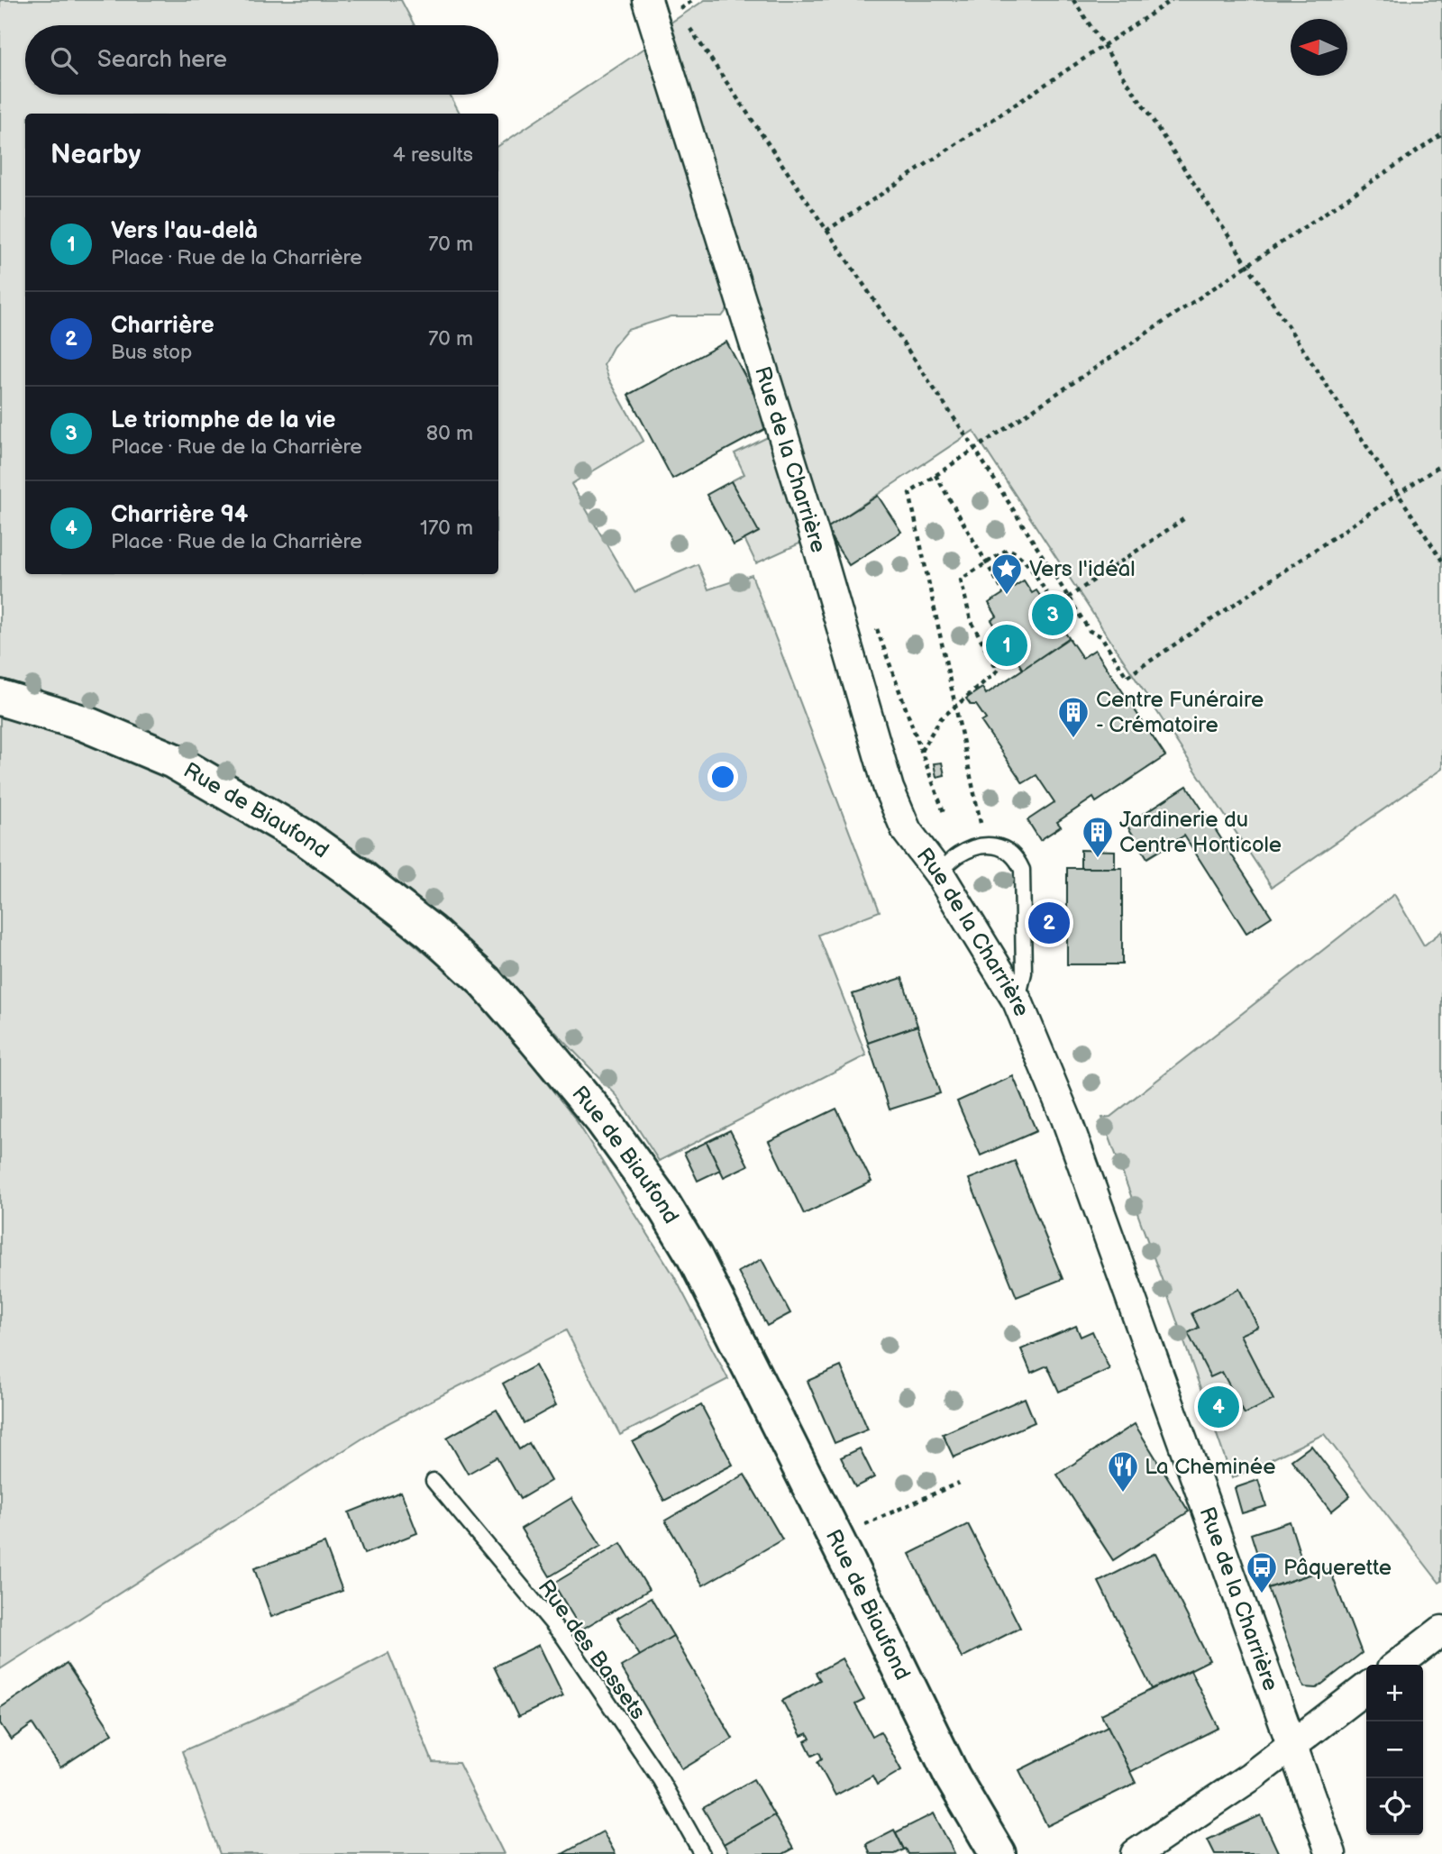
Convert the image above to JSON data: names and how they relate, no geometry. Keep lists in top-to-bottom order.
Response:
{
  "streets": {
    "main road": ["Rue de Biaufond"],
    "street": ["Rue de la Charrière"],
    "lane": ["Rue des Bassets"]
  },
  "places": {
    "place": ["Vers l'idéal"],
    "building": ["Centre Funéraire - Crématoire", "Jardinerie du Centre Horticole"],
    "restaurant": ["La Cheminée"],
    "bus stop": ["Pâquerette"]
  },
  "north": "left",
  "page": {
    "search": "Search here",
    "heading": ["Nearby", "4 results"],
    "list": [
      {
        "mark": "1",
        "name": "Vers l'au-delà",
        "note": "Place · Rue de la Charrière",
        "value": "70 m"
      },
      {
        "mark": "2",
        "name": "Charrière",
        "note": "Bus stop",
        "value": "70 m"
      },
      {
        "mark": "3",
        "name": "Le triomphe de la vie",
        "note": "Place · Rue de la Charrière",
        "value": "80 m"
      },
      {
        "mark": "4",
        "name": "Charrière 94",
        "note": "Place · Rue de la Charrière",
        "value": "170 m"
      }
    ],
    "pins": [
      "3",
      "1",
      "2",
      "4"
    ],
    "map_buttons": ["+", "−"]
  }
}
